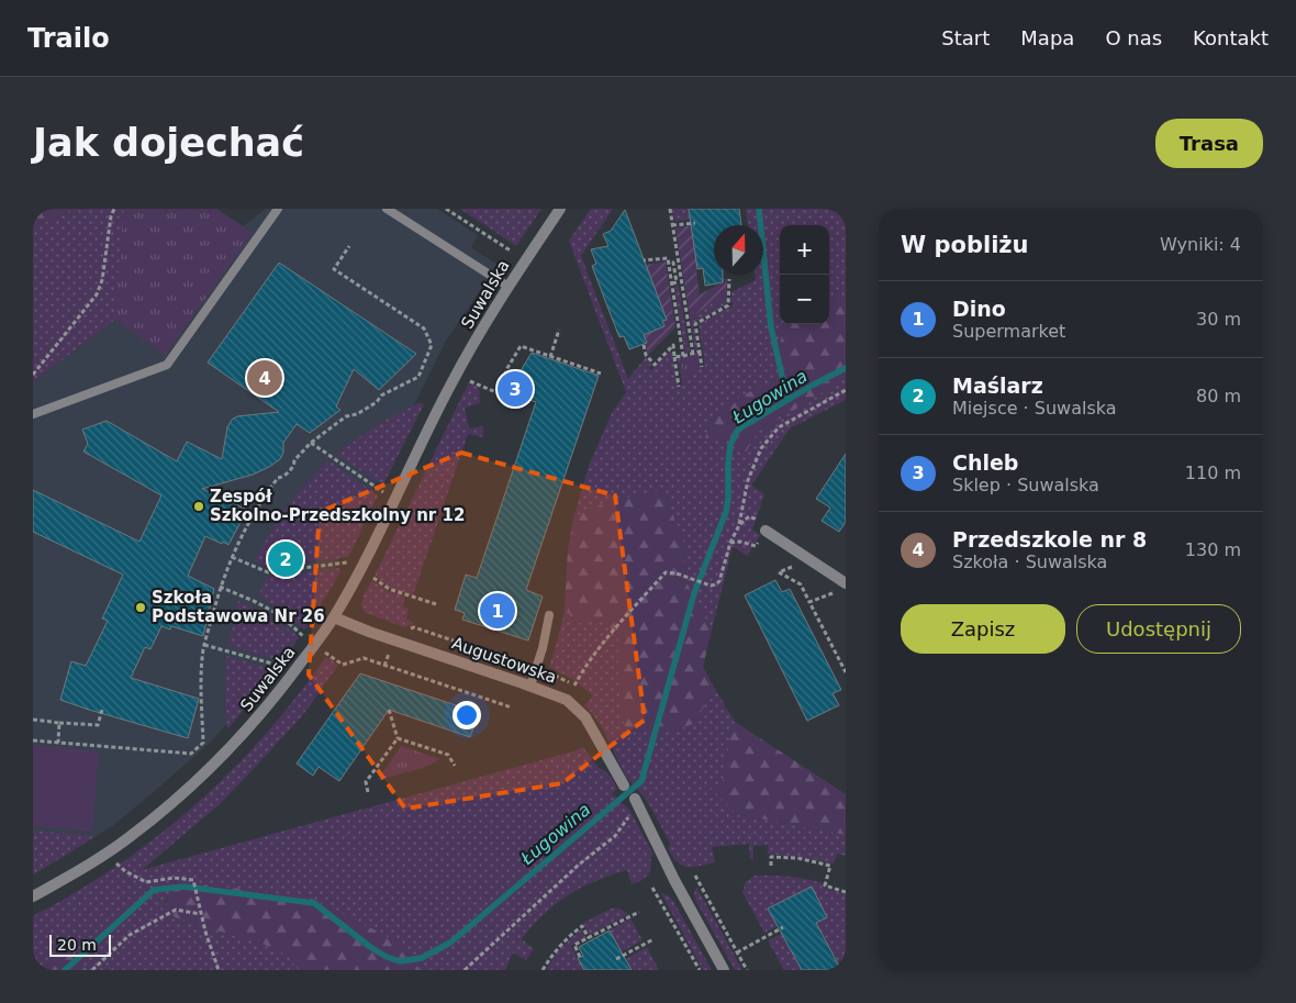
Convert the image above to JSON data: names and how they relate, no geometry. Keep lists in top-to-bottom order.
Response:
{
  "streets": {
    "street": ["Suwalska", "Augustowska"]
  },
  "crossings": [
    ["Suwalska", "Augustowska"]
  ],
  "water": ["Ługowina"],
  "places": ["Zespół Szkolno-Przedszkolny nr 12", "Szkoła Podstawowa Nr 26"],
  "scale_bar": "20 m",
  "north": "top",
  "page": {
    "header": "Trailo",
    "nav": [
      "Start",
      "Mapa",
      "O nas",
      "Kontakt"
    ],
    "buttons": [
      "Trasa",
      ["Zapisz", "Udostępnij"]
    ],
    "title": "Jak dojechać",
    "heading": ["W pobliżu", "Wyniki: 4"],
    "map_buttons": ["+", "−"],
    "list": [
      {
        "mark": "1",
        "name": "Dino",
        "note": "Supermarket",
        "value": "30 m"
      },
      {
        "mark": "2",
        "name": "Maślarz",
        "note": "Miejsce · Suwalska",
        "value": "80 m"
      },
      {
        "mark": "3",
        "name": "Chleb",
        "note": "Sklep · Suwalska",
        "value": "110 m"
      },
      {
        "mark": "4",
        "name": "Przedszkole nr 8",
        "note": "Szkoła · Suwalska",
        "value": "130 m"
      }
    ],
    "pins": [
      "4",
      "3",
      "2",
      "1"
    ],
    "scale": "20 m"
  }
}
